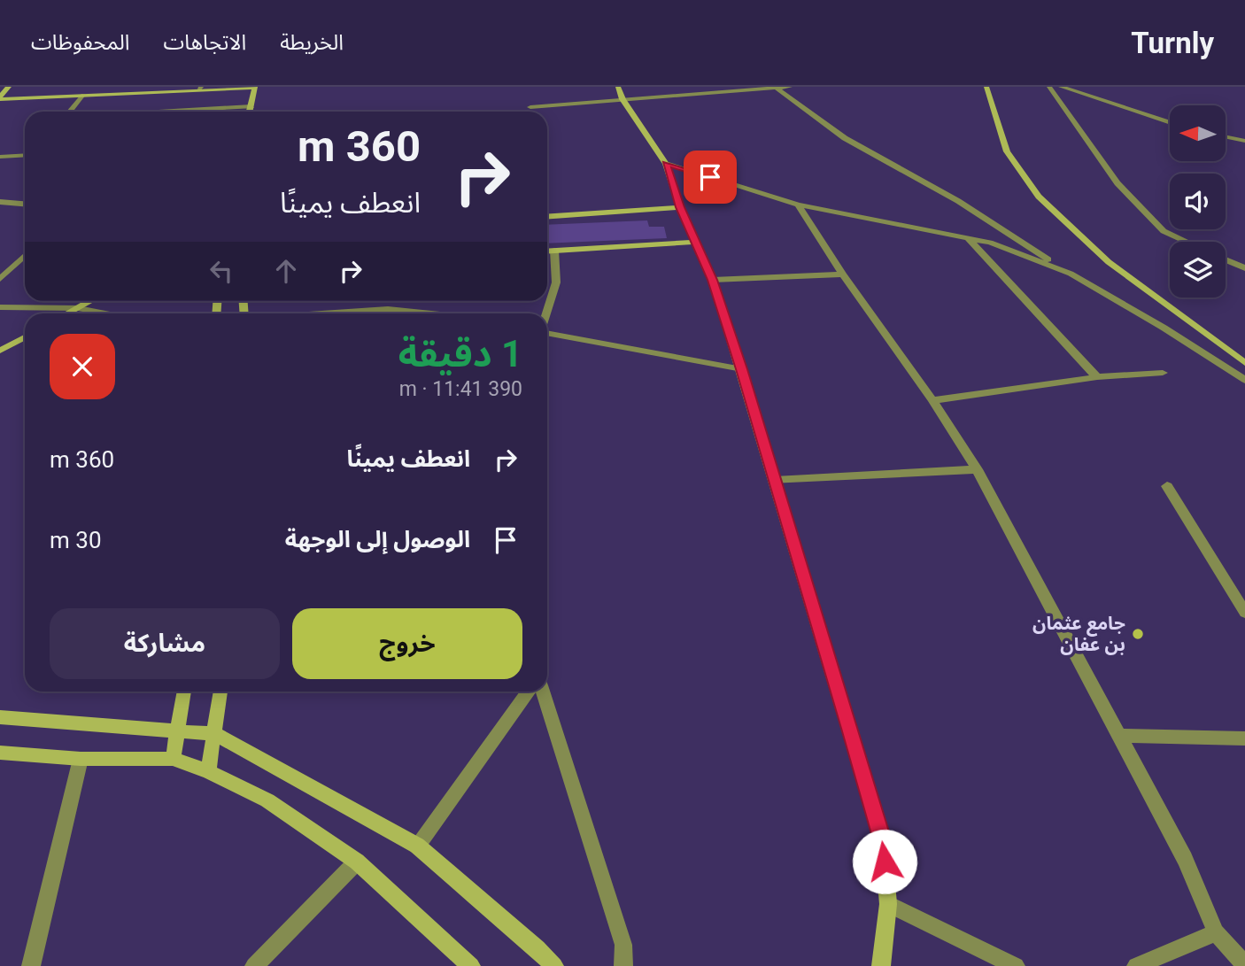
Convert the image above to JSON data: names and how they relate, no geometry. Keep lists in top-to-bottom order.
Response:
{
  "places": ["جامع عثمان بن عفان"],
  "north": "left",
  "page": {
    "header": "Turnly",
    "nav": ["الخريطة", "الاتجاهات", "المحفوظات"],
    "turn": ["360 m", "انعطف يمينًا"],
    "heading": ["1 دقيقة", "390 m · 11:41"],
    "list": [
      {
        "name": "انعطف يمينًا",
        "value": "360 m"
      },
      {
        "name": "الوصول إلى الوجهة",
        "value": "30 m"
      }
    ],
    "buttons": ["خروج", "مشاركة"]
  }
}
